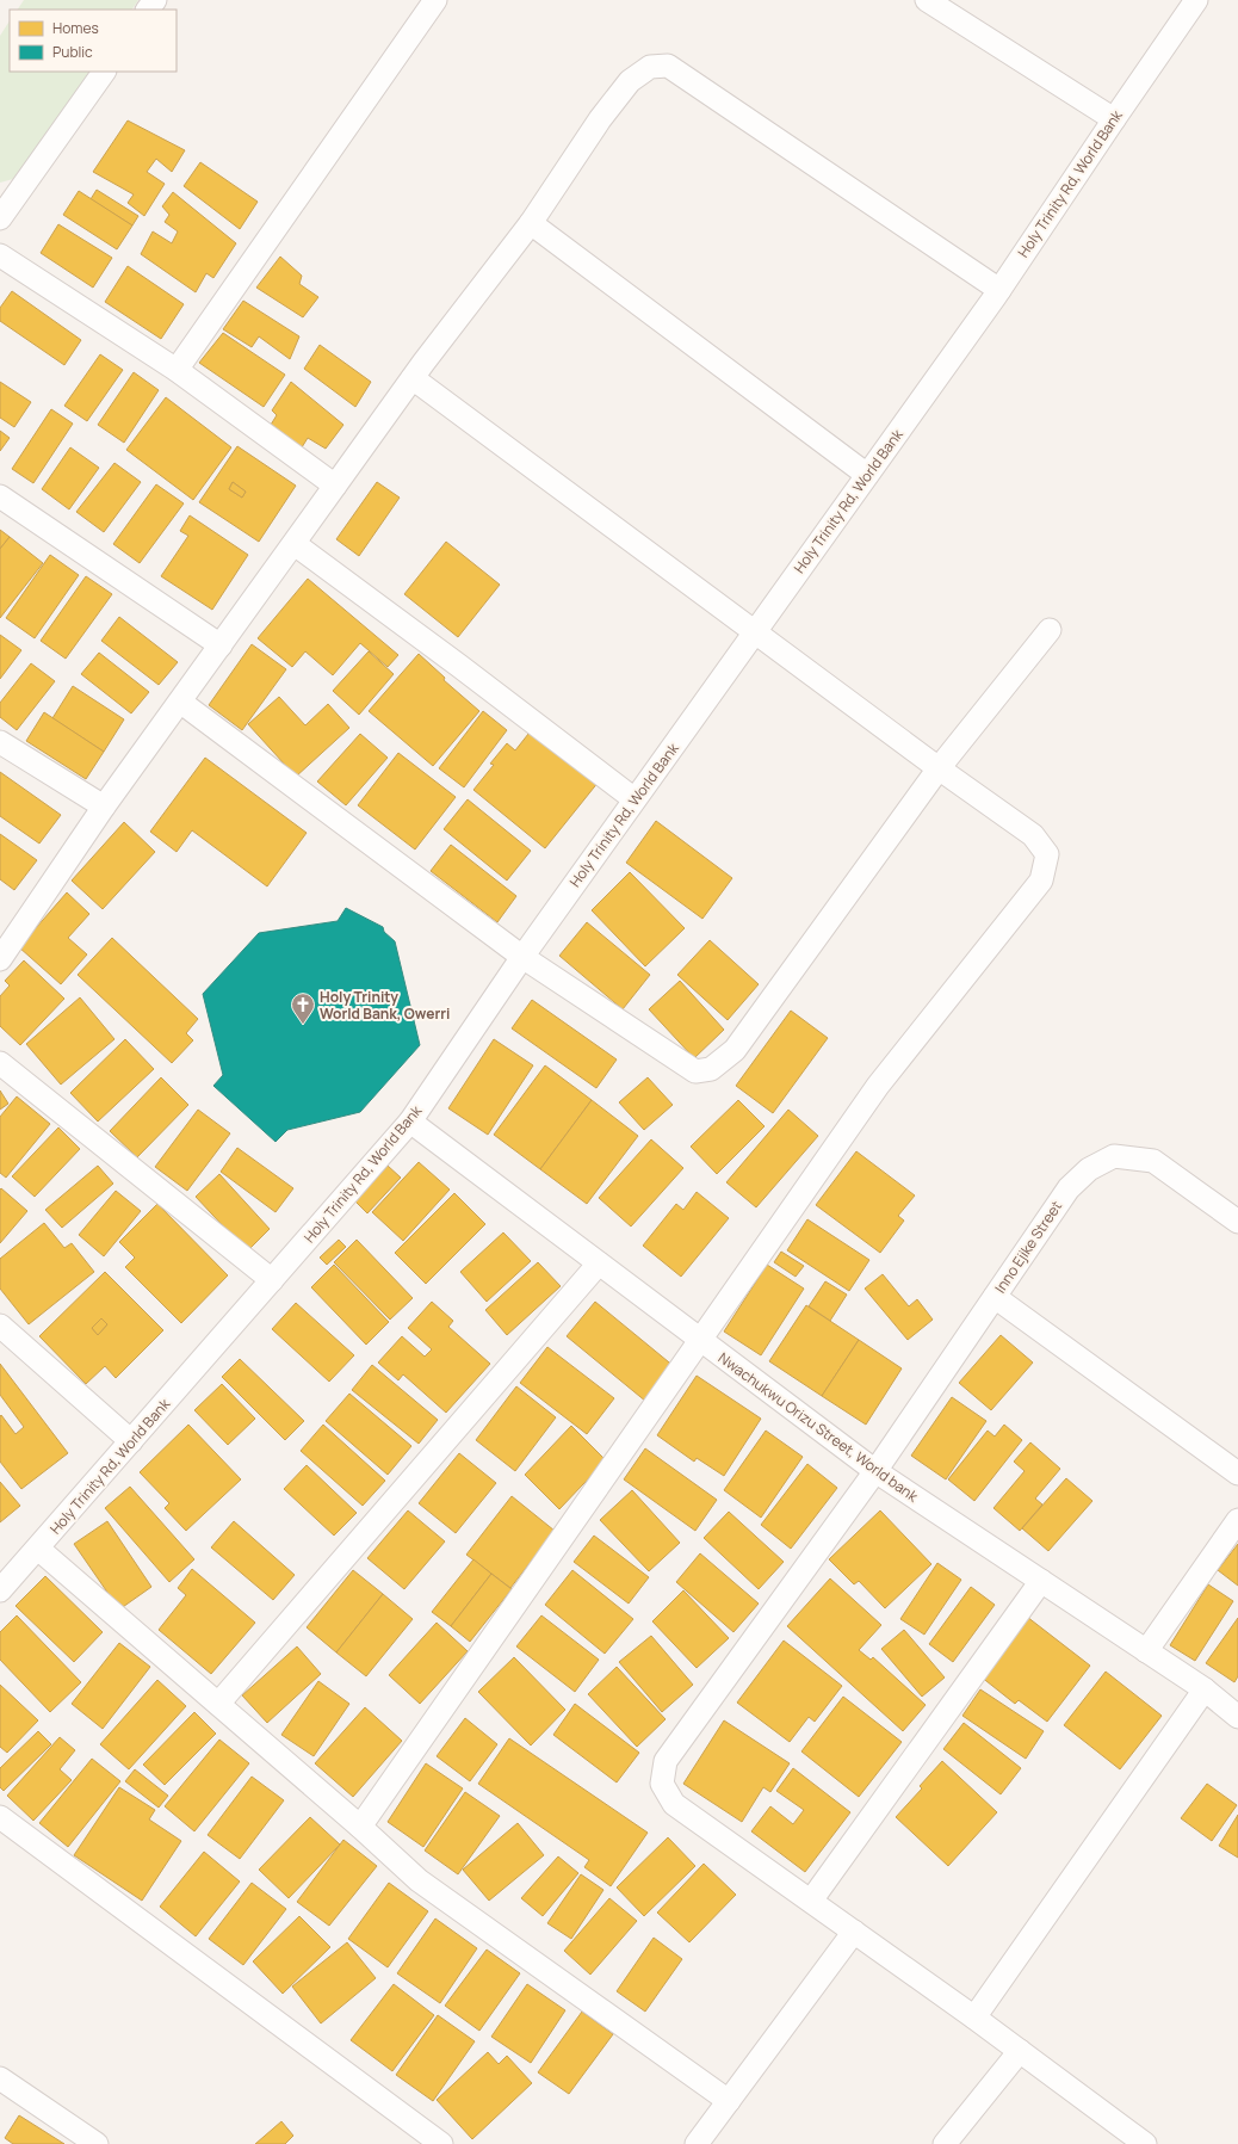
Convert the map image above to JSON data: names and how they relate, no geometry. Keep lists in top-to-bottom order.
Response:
{
  "streets": {
    "street": ["Holy Trinity Rd, World Bank", "Inno Ejike Street", "Nwachukwu Orizu Street, World bank"]
  },
  "crossings": [
    ["Holy Trinity Rd, World Bank", "Nwachukwu Orizu Street, World bank"],
    ["Inno Ejike Street", "Nwachukwu Orizu Street, World bank"]
  ],
  "places": {
    "church": ["Holy Trinity World Bank, Owerri"]
  },
  "legend": ["Homes", "Public"]
}
